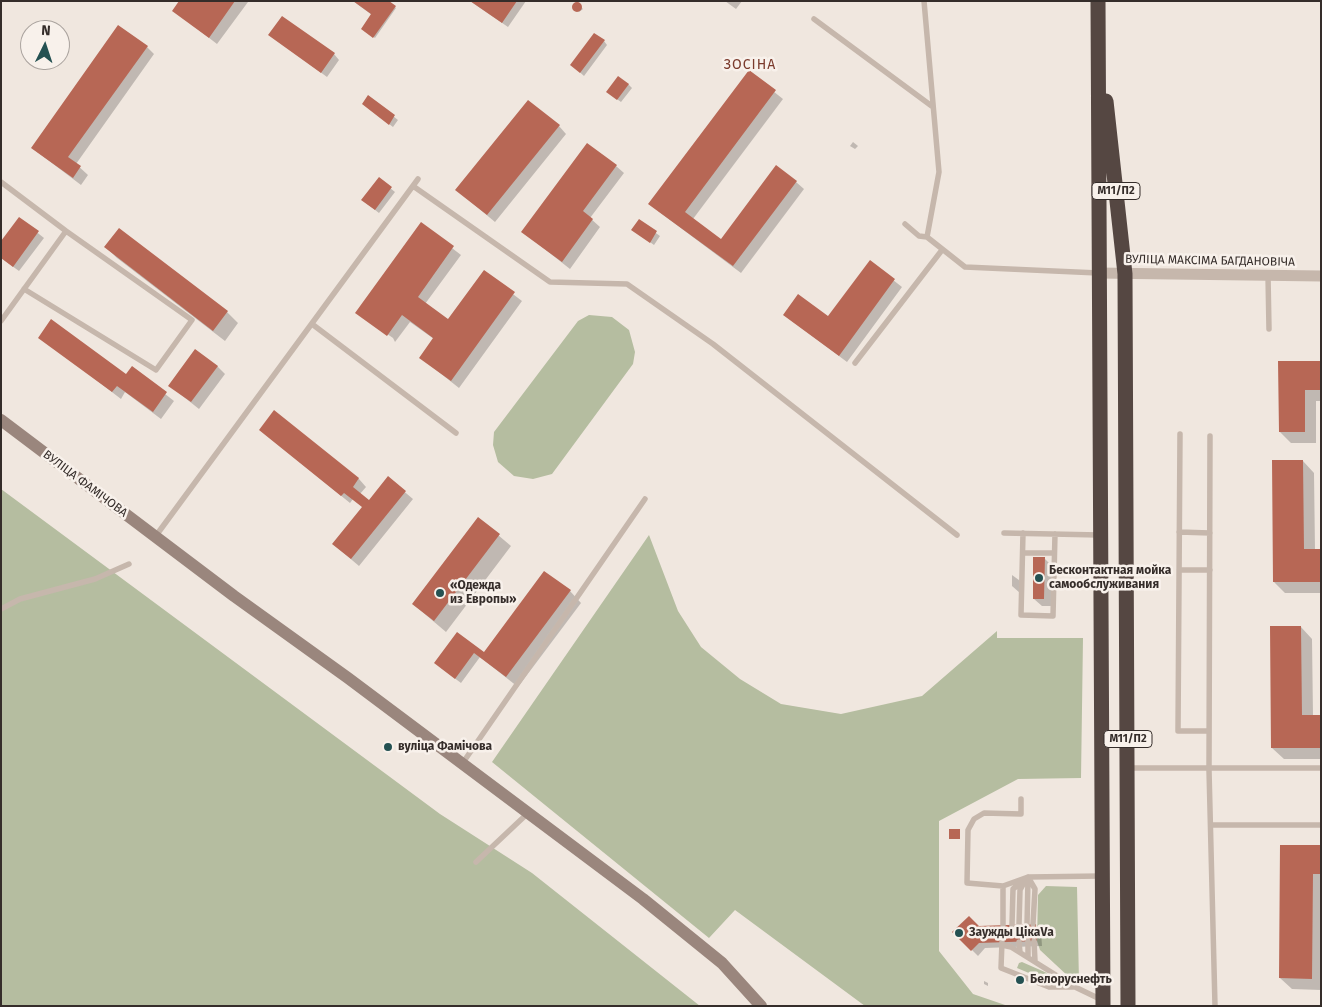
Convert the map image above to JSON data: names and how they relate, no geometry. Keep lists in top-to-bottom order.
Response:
{
  "streets": {
    "highway": ["М11/П2"],
    "main road": ["ВУЛІЦА ФАМІЧОВА"],
    "street": ["ВУЛІЦА МАКСІМА БАГДАНОВІЧА"]
  },
  "crossings": [
    ["М11/П2", "ВУЛІЦА МАКСІМА БАГДАНОВІЧА"]
  ],
  "districts": ["ЗОСІНА"],
  "places": [
    "Бесконтактная мойка самообслуживания",
    "«Одежда из Европы»",
    "вуліца Фамічова",
    "Заужды ЦікаVа",
    "Белоруснефть"
  ],
  "north": "top"
}
